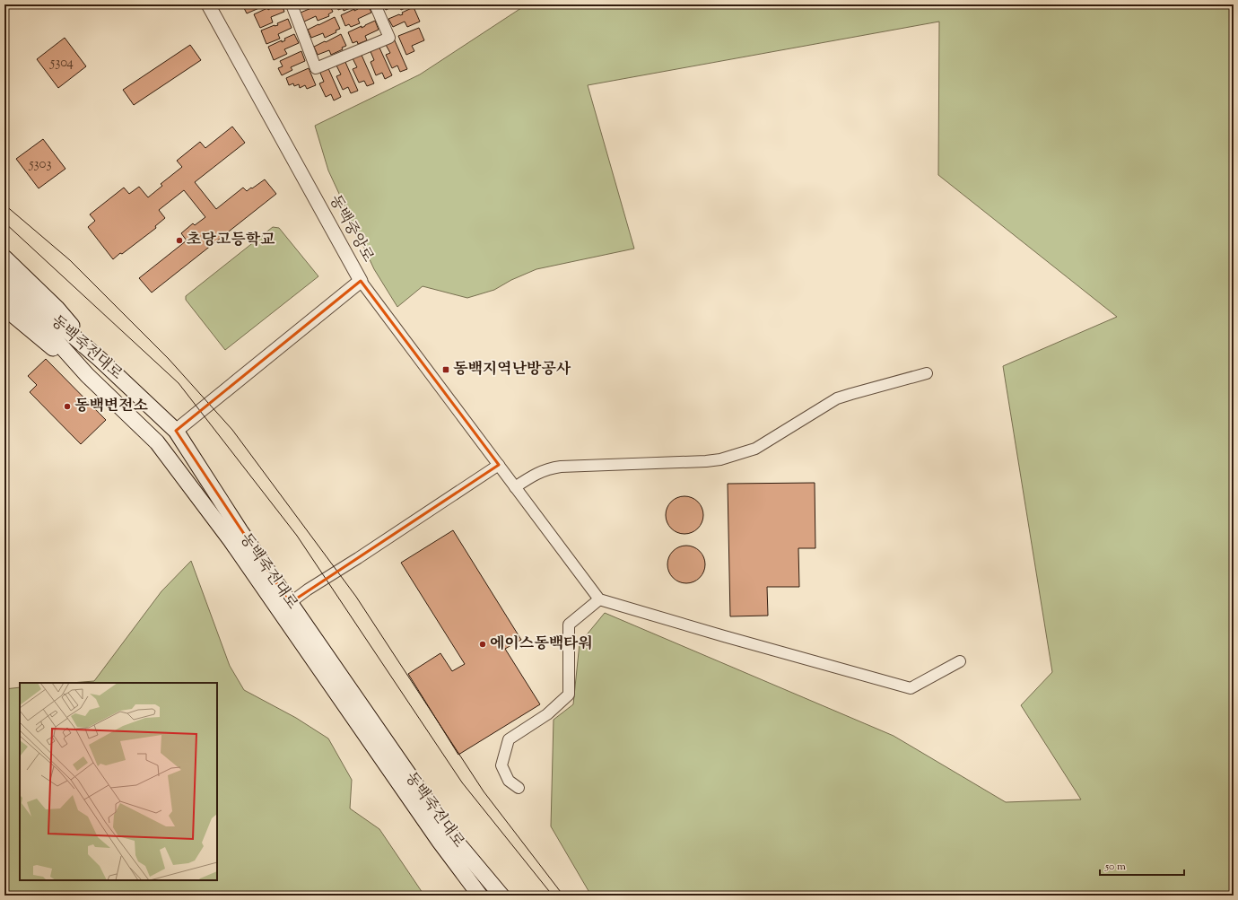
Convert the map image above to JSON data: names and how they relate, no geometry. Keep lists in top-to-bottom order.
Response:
{
  "streets": {
    "main road": ["동백죽전대로"],
    "street": ["동백중앙로"]
  },
  "crossings": [
    ["동백중앙로", "동백죽전대로"]
  ],
  "places": {
    "other": ["초당고등학교", "동백변전소", "에이스동백타워"],
    "transit": ["동백지역난방공사"]
  },
  "house_numbers": ["5304", "5303"],
  "scale_bar": "50 m"
}
